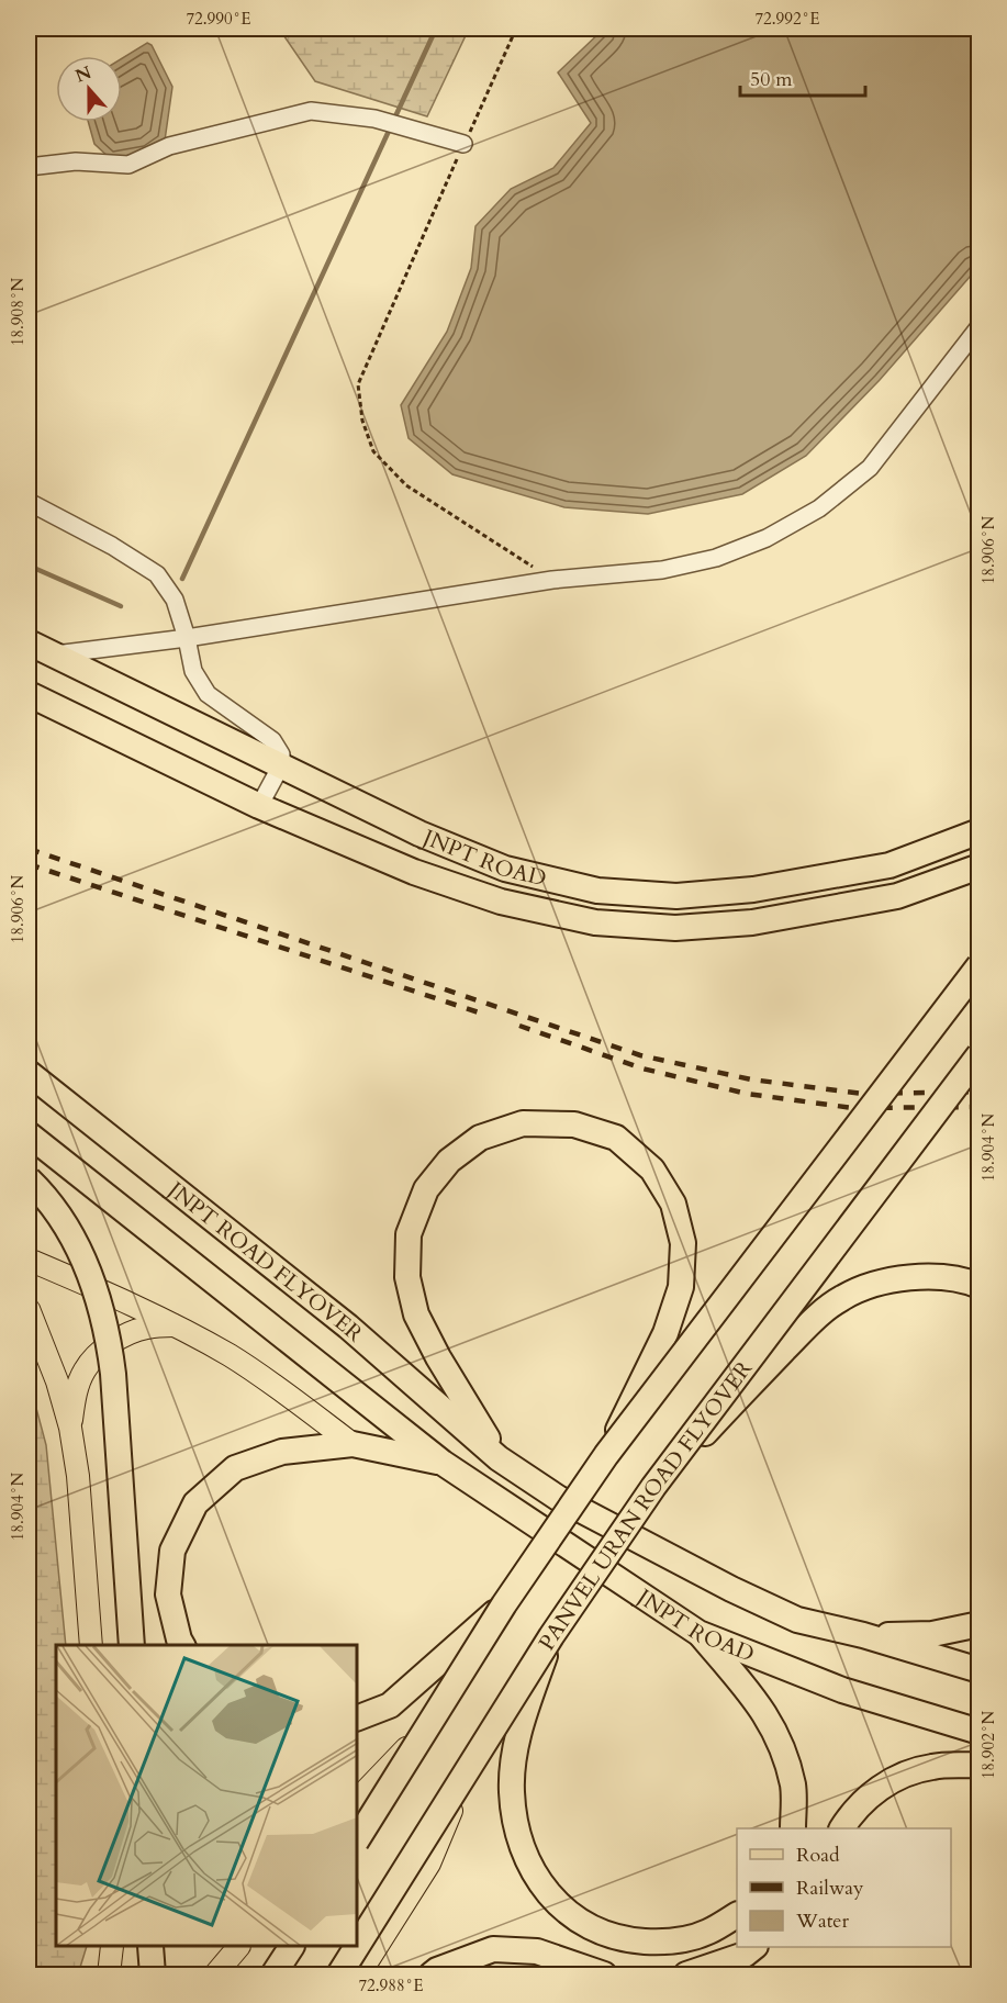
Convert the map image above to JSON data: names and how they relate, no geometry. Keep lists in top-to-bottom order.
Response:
{
  "streets": {
    "highway": ["JNPT ROAD", "JNPT ROAD FLYOVER", "PANVEL URAN ROAD FLYOVER"]
  },
  "legend": ["Road", "Railway", "Water"],
  "scale_bar": "50 m",
  "north": "top",
  "coordinates": [
    "72.990°E",
    "72.992°E",
    "18.908°N",
    "18.906°N",
    "18.904°N",
    "18.902°N",
    "72.988°E"
  ]
}
